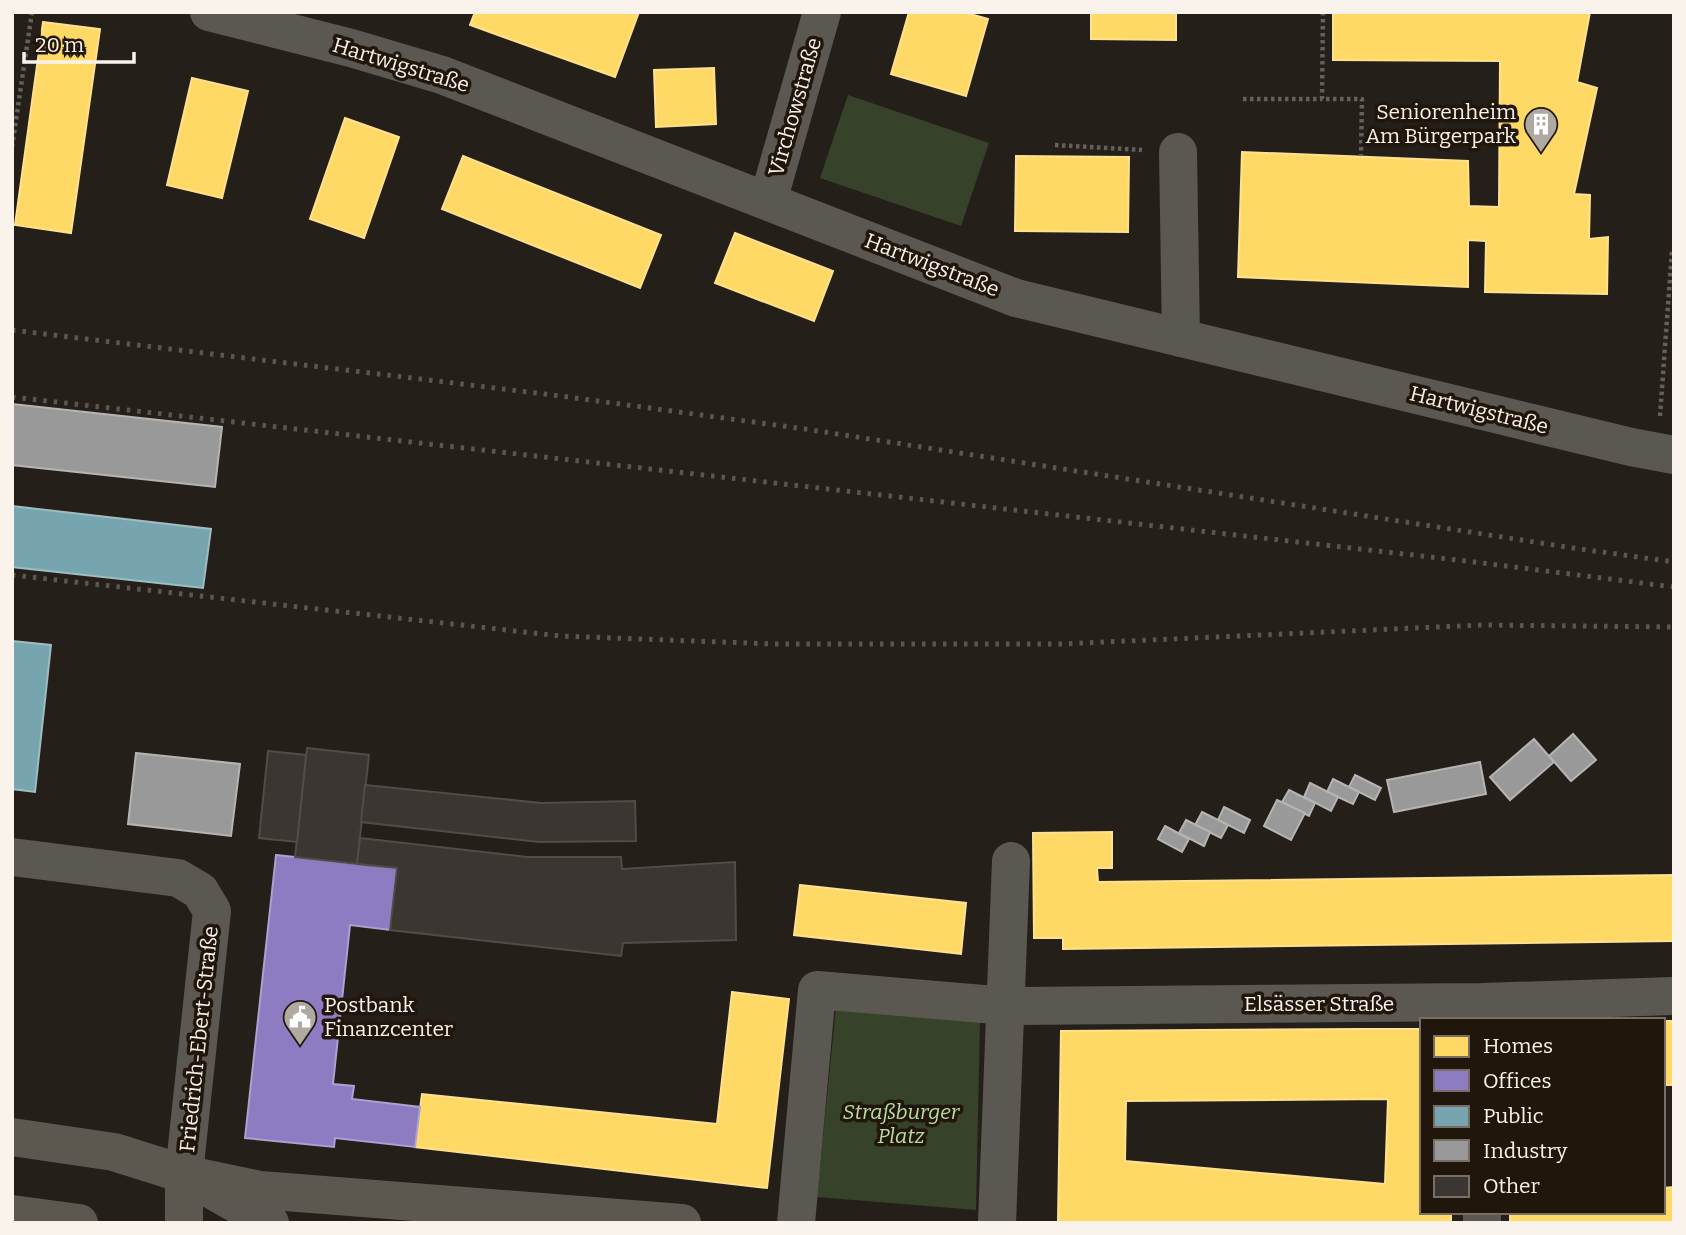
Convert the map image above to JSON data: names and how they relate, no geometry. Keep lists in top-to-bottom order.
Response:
{
  "streets": {
    "main road": ["Friedrich-Ebert-Straße"],
    "street": ["Hartwigstraße", "Virchowstraße", "Elsässer Straße"]
  },
  "crossings": [
    ["Hartwigstraße", "Virchowstraße"]
  ],
  "parks": ["Straßburger Platz"],
  "places": {
    "building": ["Seniorenheim Am Bürgerpark"],
    "public building": ["Postbank Finanzcenter"]
  },
  "legend": [
    "Homes",
    "Offices",
    "Public",
    "Industry",
    "Other"
  ],
  "scale_bar": "20 m"
}
